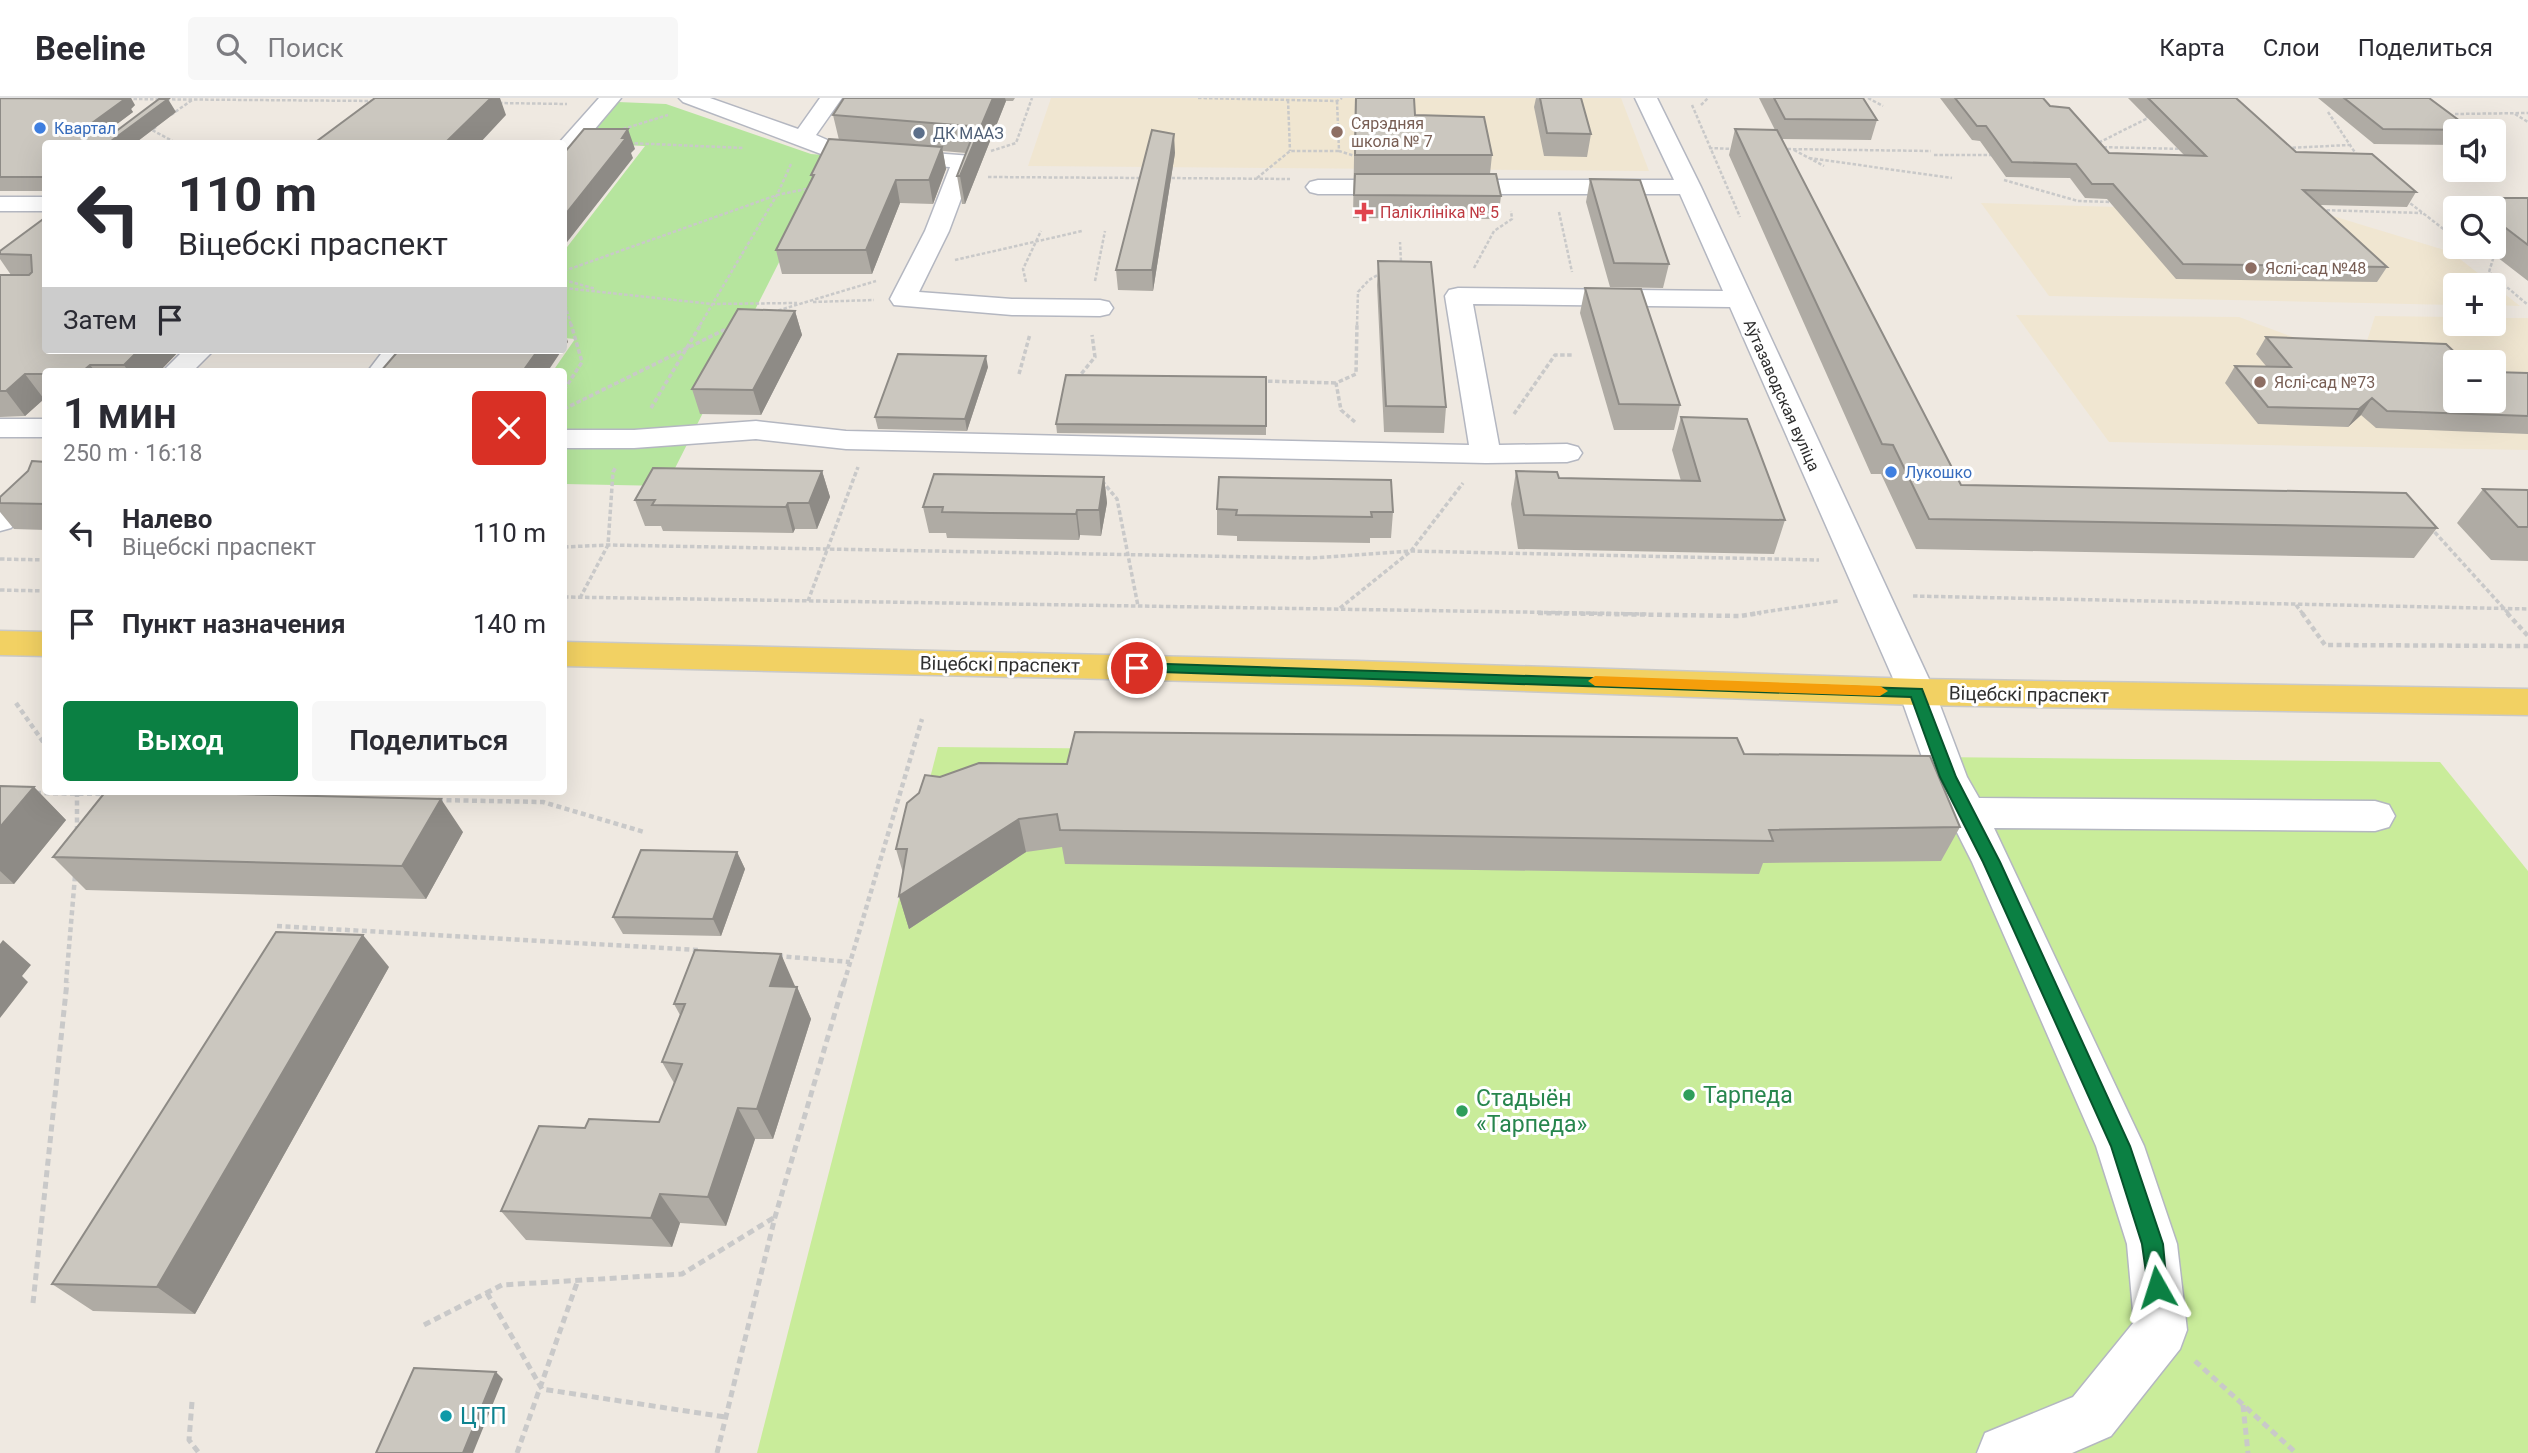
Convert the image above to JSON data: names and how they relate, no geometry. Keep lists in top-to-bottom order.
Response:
{
  "streets": {
    "main road": ["Віцебскі праспект"],
    "street": ["Аўтазаводская вуліца"]
  },
  "crossings": [
    ["Аўтазаводская вуліца", "Віцебскі праспект"]
  ],
  "places": {
    "other": [
      "Квартал",
      "Сярэдняя школа № 7",
      "ДК МААЗ",
      "Яслі-сад №48",
      "Яслі-сад №73",
      "Лукошко",
      "Тарпеда",
      "Стадыён «Тарпеда»",
      "ЦТП"
    ],
    "health": ["Паліклініка № 5"]
  },
  "page": {
    "header": "Beeline",
    "search": "Поиск",
    "nav": ["Карта", "Слои", "Поделиться"],
    "map_buttons": ["+", "−"],
    "turn": ["110 m", "Віцебскі праспект"],
    "then": "Затем",
    "heading": ["1 мин", "250 m · 16:18"],
    "list": [
      {
        "name": "Налево",
        "note": "Віцебскі праспект",
        "value": "110 m"
      },
      {
        "name": "Пункт назначения",
        "value": "140 m"
      }
    ],
    "buttons": ["Выход", "Поделиться"]
  }
}
